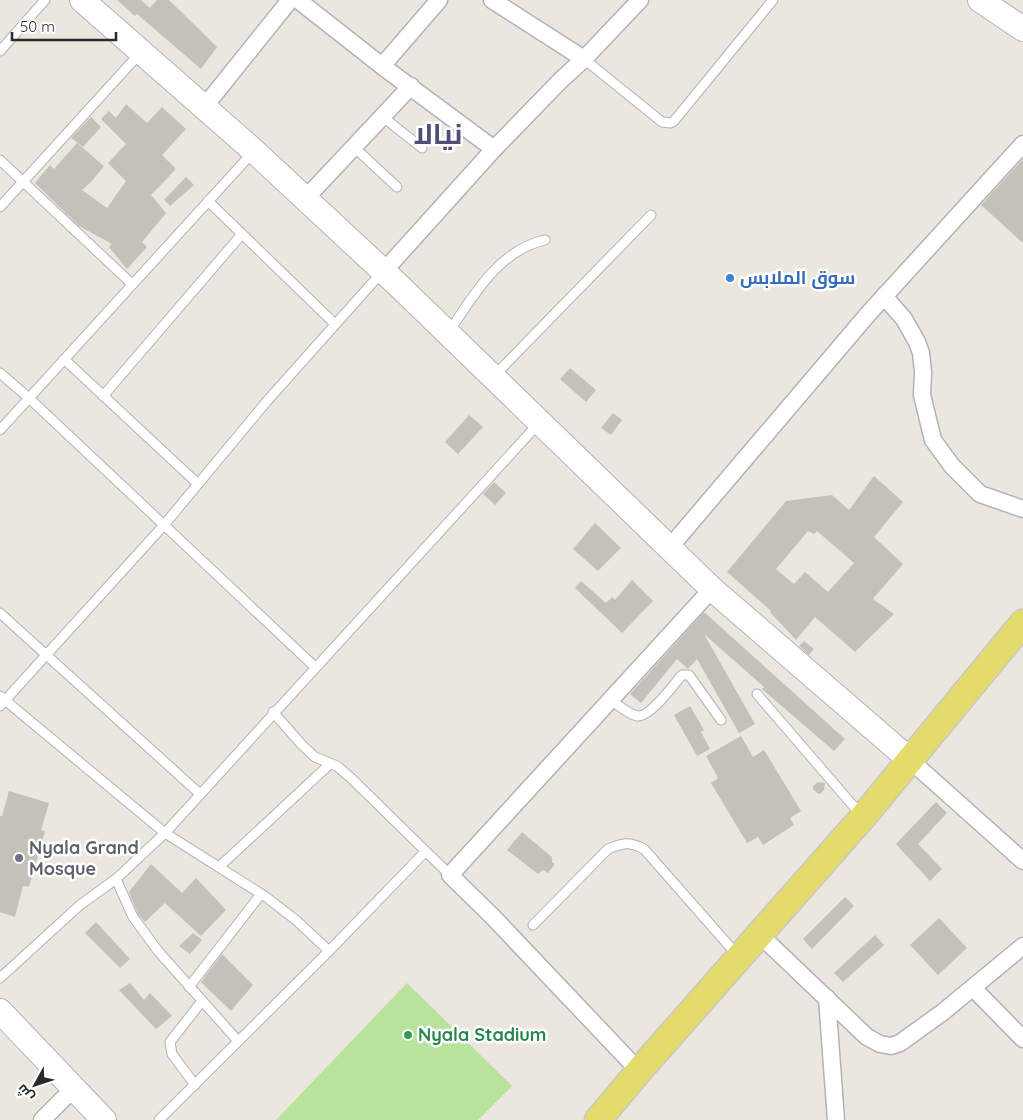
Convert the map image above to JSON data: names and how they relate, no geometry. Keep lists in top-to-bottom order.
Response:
{
  "districts": ["نيالا"],
  "places": ["سوق الملابس", "Nyala Grand Mosque", "Nyala Stadium"],
  "scale_bar": "50 m",
  "north": "bottom left"
}
